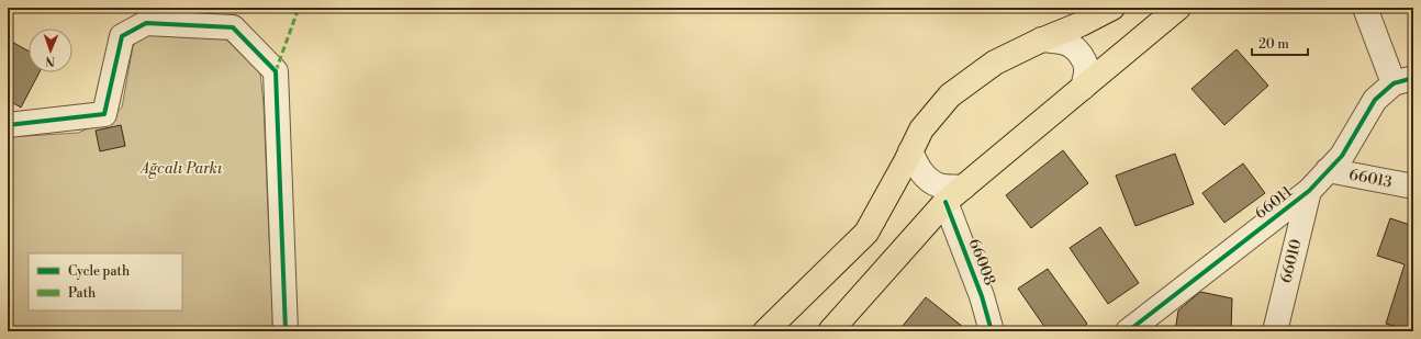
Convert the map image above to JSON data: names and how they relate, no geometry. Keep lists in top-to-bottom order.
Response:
{
  "streets": {
    "street": [
      "66013",
      "66011",
      "66010",
      "66008"
    ]
  },
  "crossings": [
    ["66013", "66011"],
    ["66011", "66010"]
  ],
  "parks": ["Ağcalı Parkı"],
  "legend": ["Cycle path", "Path"],
  "scale_bar": "20 m",
  "north": "bottom"
}
